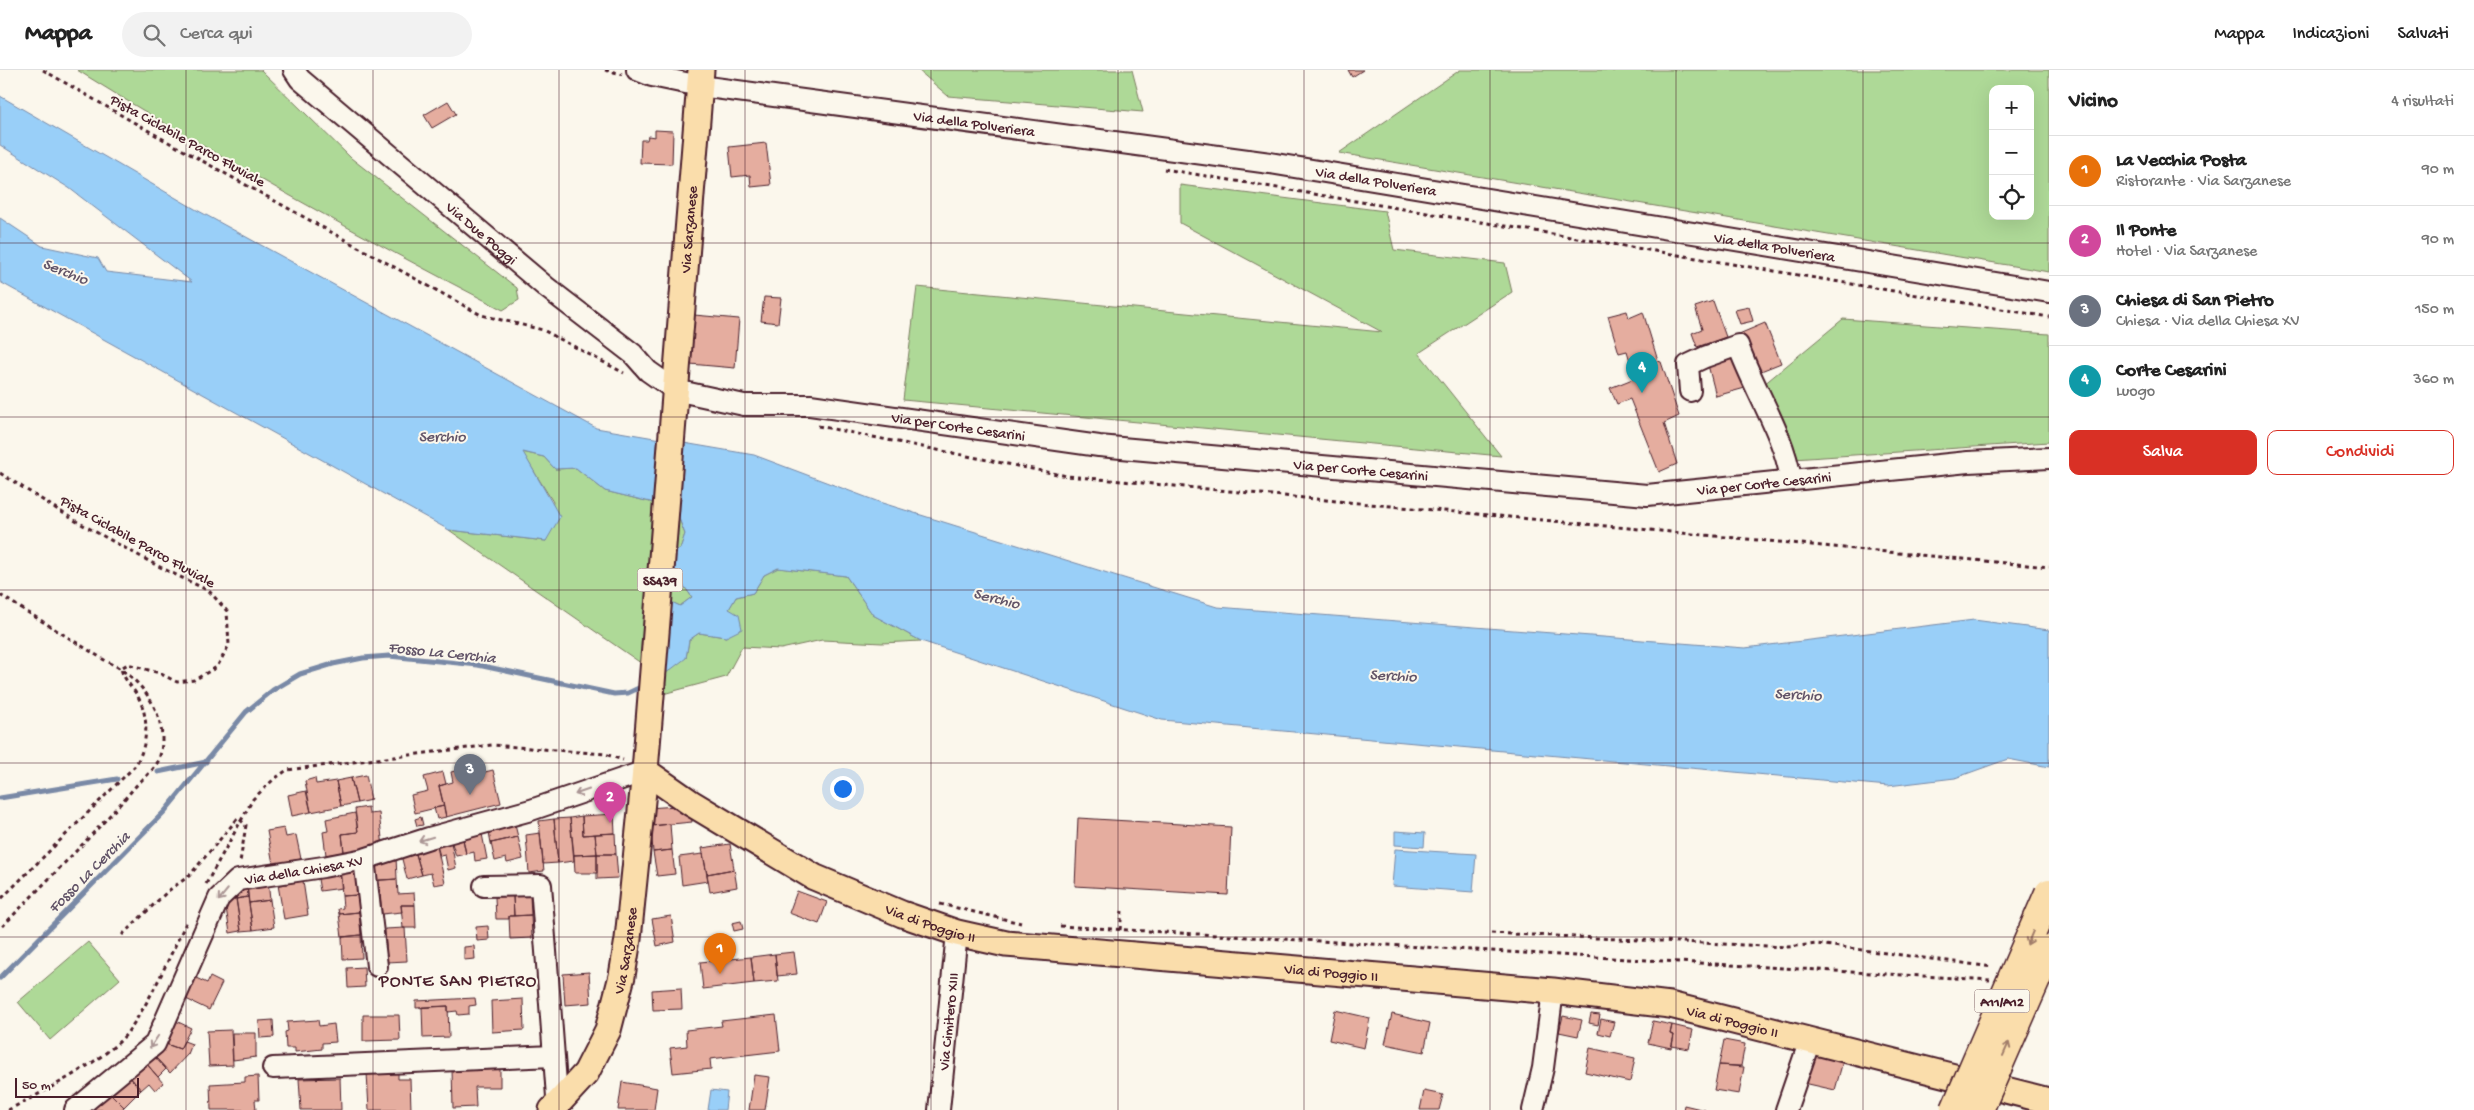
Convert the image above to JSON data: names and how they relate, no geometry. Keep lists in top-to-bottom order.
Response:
{
  "streets": {
    "highway": ["A11/A12"],
    "main road": ["Via Sarzanese", "SS439", "Via di Poggio II"],
    "street": [
      "Via della Polveriera",
      "Via Due Poggi",
      "Via per Corte Cesarini",
      "Via della Chiesa XV",
      "Via Cimitero XIII"
    ],
    "path": ["Pista Ciclabile Parco Fluviale"]
  },
  "crossings": [
    ["Via della Polveriera", "Via Sarzanese"],
    ["Via Sarzanese", "Via Due Poggi"],
    ["Via Sarzanese", "Via per Corte Cesarini"],
    ["Via Sarzanese", "SS439"],
    ["Via Sarzanese", "Via della Chiesa XV"],
    ["Via Sarzanese", "Via di Poggio II"],
    ["Via Due Poggi", "Via per Corte Cesarini"],
    ["Via Due Poggi", "SS439"],
    ["Via per Corte Cesarini", "SS439"],
    ["SS439", "Via della Chiesa XV"],
    ["SS439", "Via di Poggio II"],
    ["Via della Chiesa XV", "Via di Poggio II"],
    ["Via di Poggio II", "Via Cimitero XIII"]
  ],
  "one_way": ["Via della Chiesa XV"],
  "districts": ["PONTE SAN PIETRO"],
  "water": ["Serchio", "Fosso La Cerchia"],
  "scale_bar": "50 m",
  "page": {
    "header": "Mappa",
    "search": "Cerca qui",
    "nav": ["Mappa", "Indicazioni", "Salvati"],
    "heading": ["Vicino", "4 risultati"],
    "map_buttons": ["+", "−"],
    "list": [
      {
        "mark": "1",
        "name": "La Vecchia Posta",
        "note": "Ristorante · Via Sarzanese",
        "value": "90 m"
      },
      {
        "mark": "2",
        "name": "Il Ponte",
        "note": "Hotel · Via Sarzanese",
        "value": "90 m"
      },
      {
        "mark": "3",
        "name": "Chiesa di San Pietro",
        "note": "Chiesa · Via della Chiesa XV",
        "value": "150 m"
      },
      {
        "mark": "4",
        "name": "Corte Cesarini",
        "note": "Luogo",
        "value": "360 m"
      }
    ],
    "pins": [
      "4",
      "3",
      "2",
      "1"
    ],
    "buttons": ["Salva", "Condividi"],
    "scale": "50 m"
  }
}
